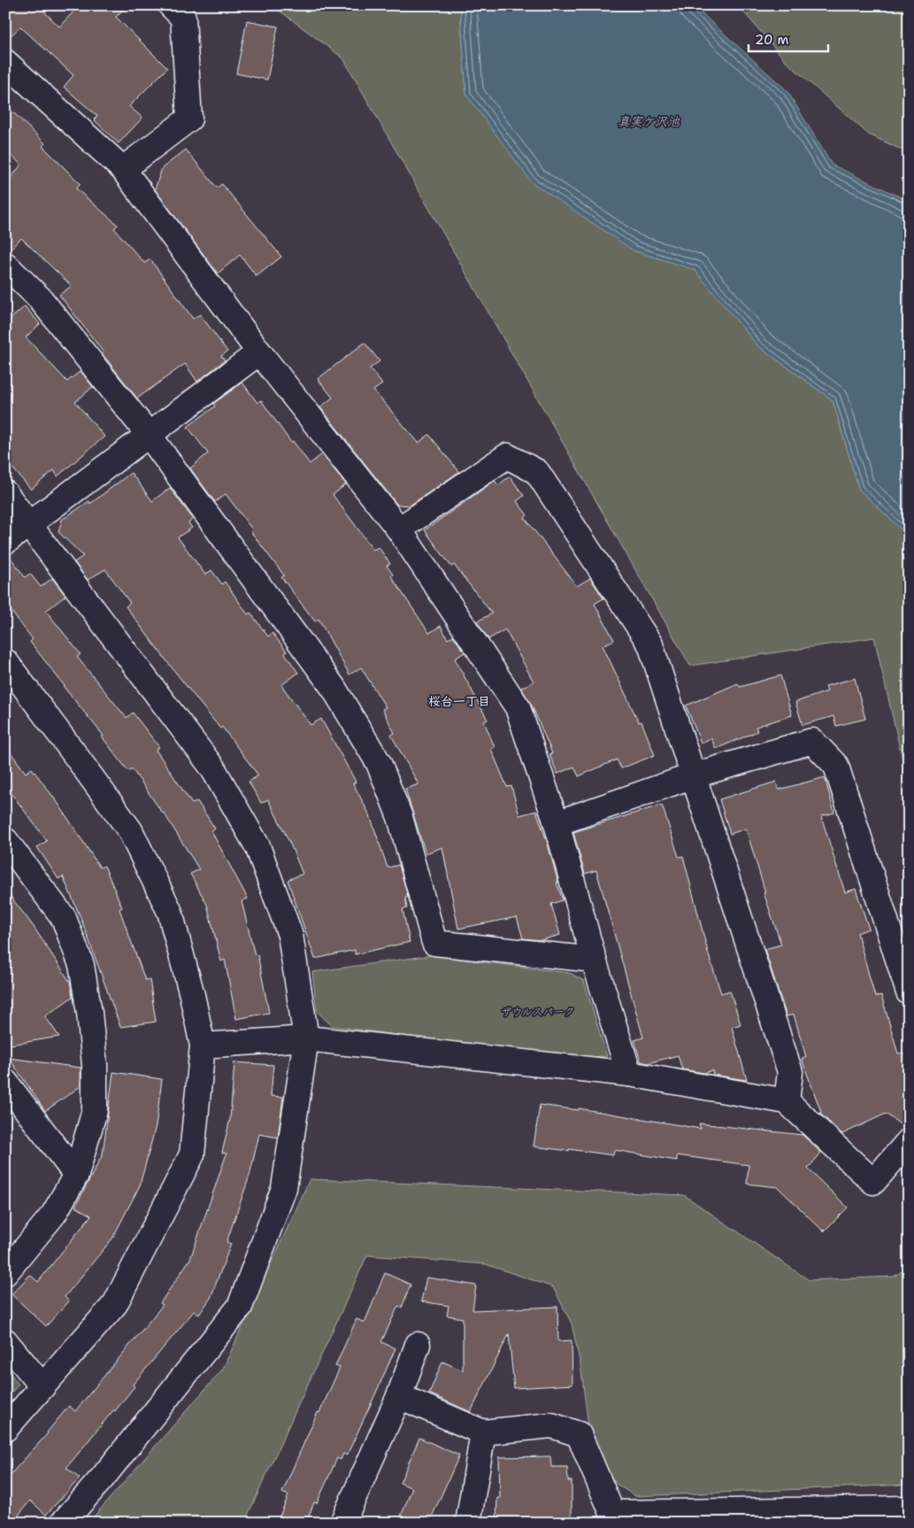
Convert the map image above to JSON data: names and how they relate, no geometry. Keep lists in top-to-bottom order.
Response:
{
  "districts": ["桜台一丁目"],
  "water": ["真実ケ沢池"],
  "parks": ["ザウルスパーク"],
  "scale_bar": "20 m"
}
